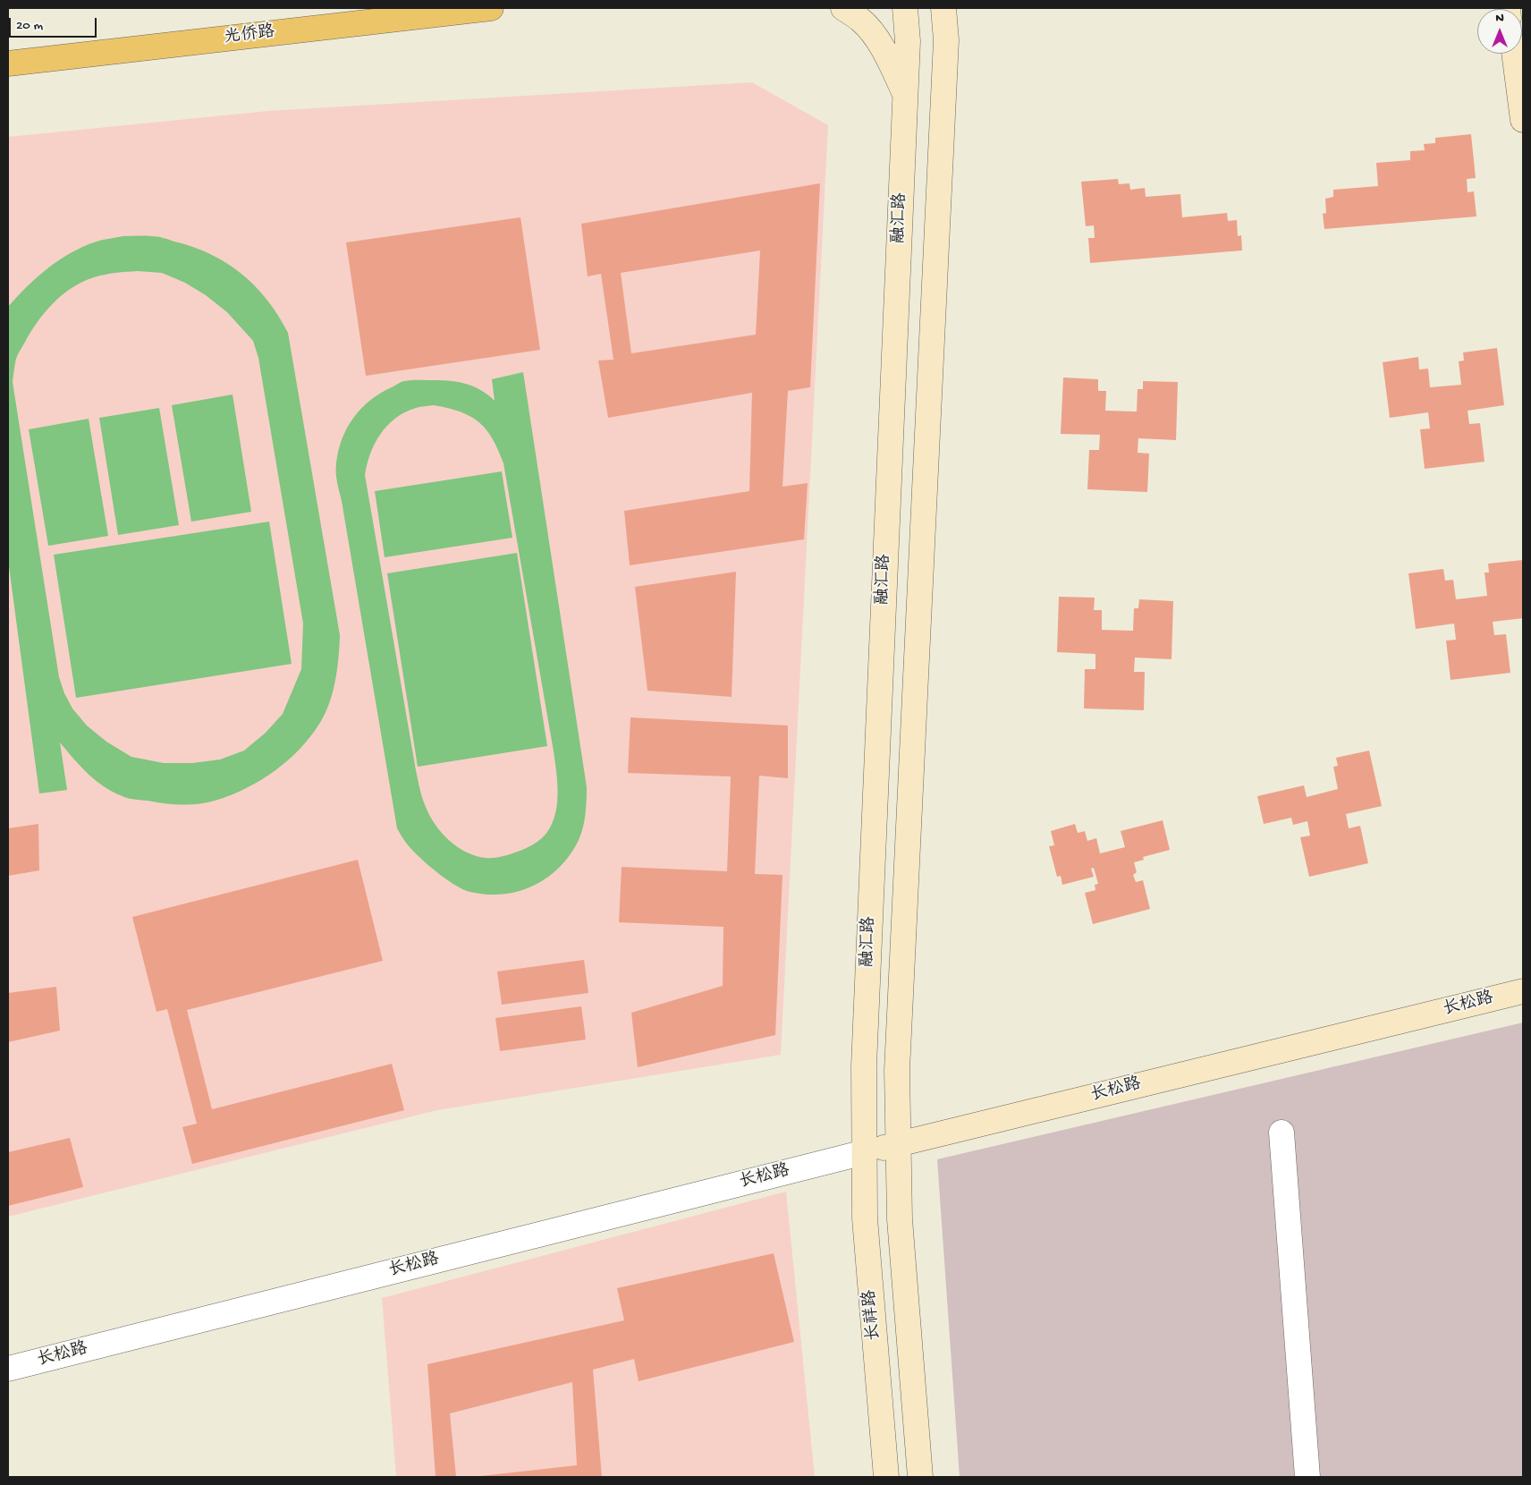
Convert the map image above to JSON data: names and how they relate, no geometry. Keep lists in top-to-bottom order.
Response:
{
  "streets": {
    "main road": ["光侨路"],
    "street": ["融汇路", "长松路", "长祥路"]
  },
  "crossings": [
    ["融汇路", "长松路"],
    ["融汇路", "长祥路"],
    ["长松路", "长祥路"]
  ],
  "scale_bar": "20 m",
  "north": "top"
}
